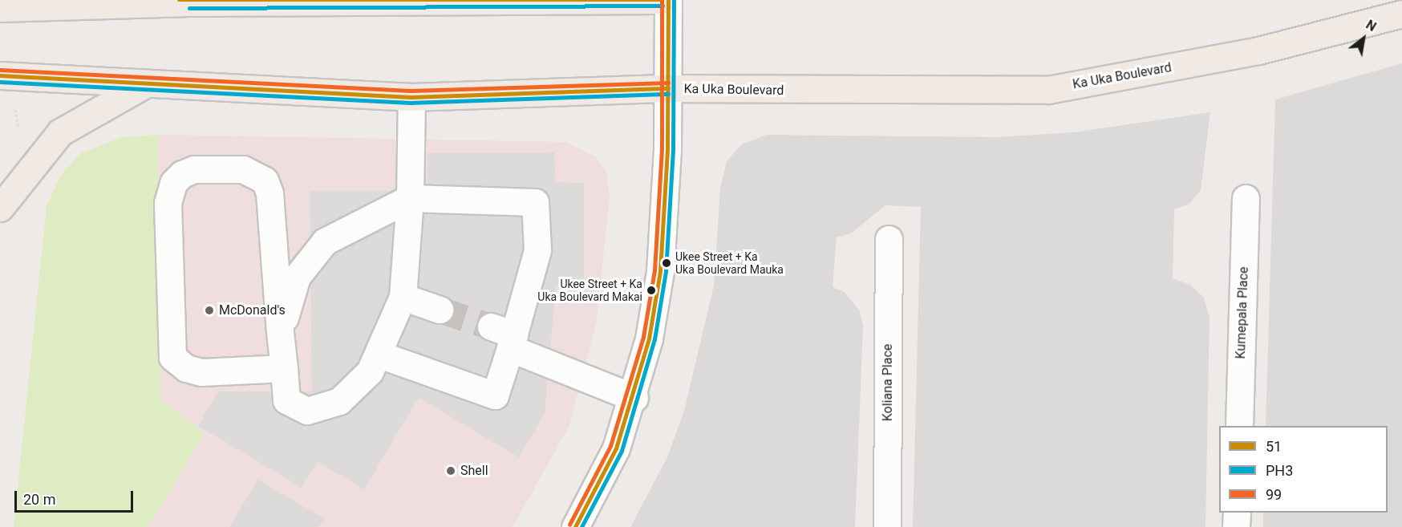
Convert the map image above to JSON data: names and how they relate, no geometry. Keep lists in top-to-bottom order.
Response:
{
  "streets": {
    "main road": ["Ka Uka Boulevard"],
    "street": ["Kumepala Place", "Koliana Place"]
  },
  "places": [
    "Ukee Street + Ka Uka Boulevard Mauka",
    "Ukee Street + Ka Uka Boulevard Makai",
    "McDonald's",
    "Shell"
  ],
  "lines": ["transit line 51", "transit line PH3", "transit line 99"],
  "legend": ["51", "PH3", "99"],
  "scale_bar": "20 m",
  "north": "top right"
}
